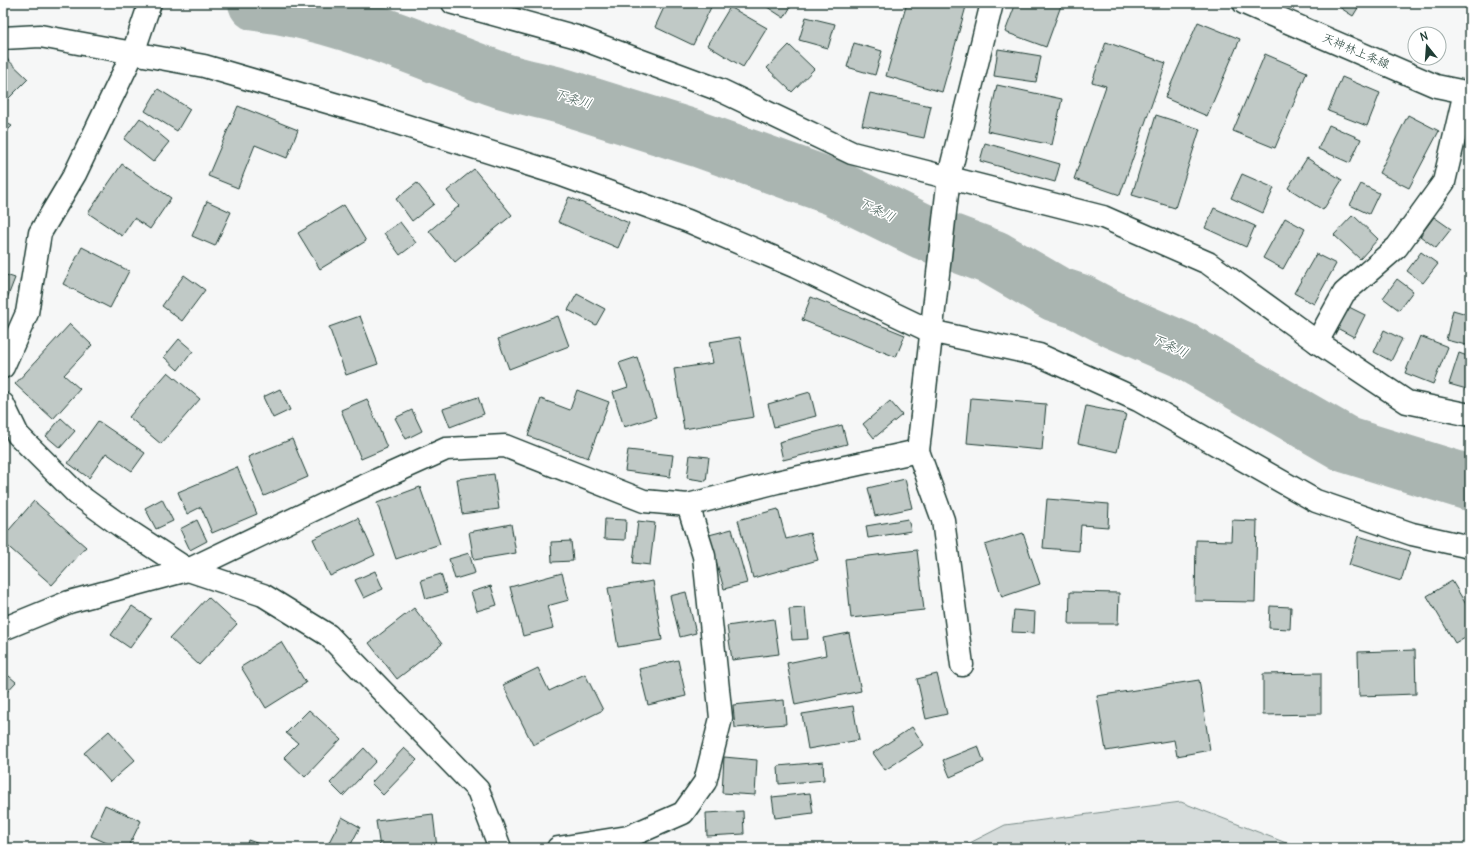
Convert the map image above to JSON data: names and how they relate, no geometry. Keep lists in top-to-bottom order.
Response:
{
  "streets": {
    "street": ["天神林上条線"]
  },
  "water": ["下条川"],
  "north": "top"
}
